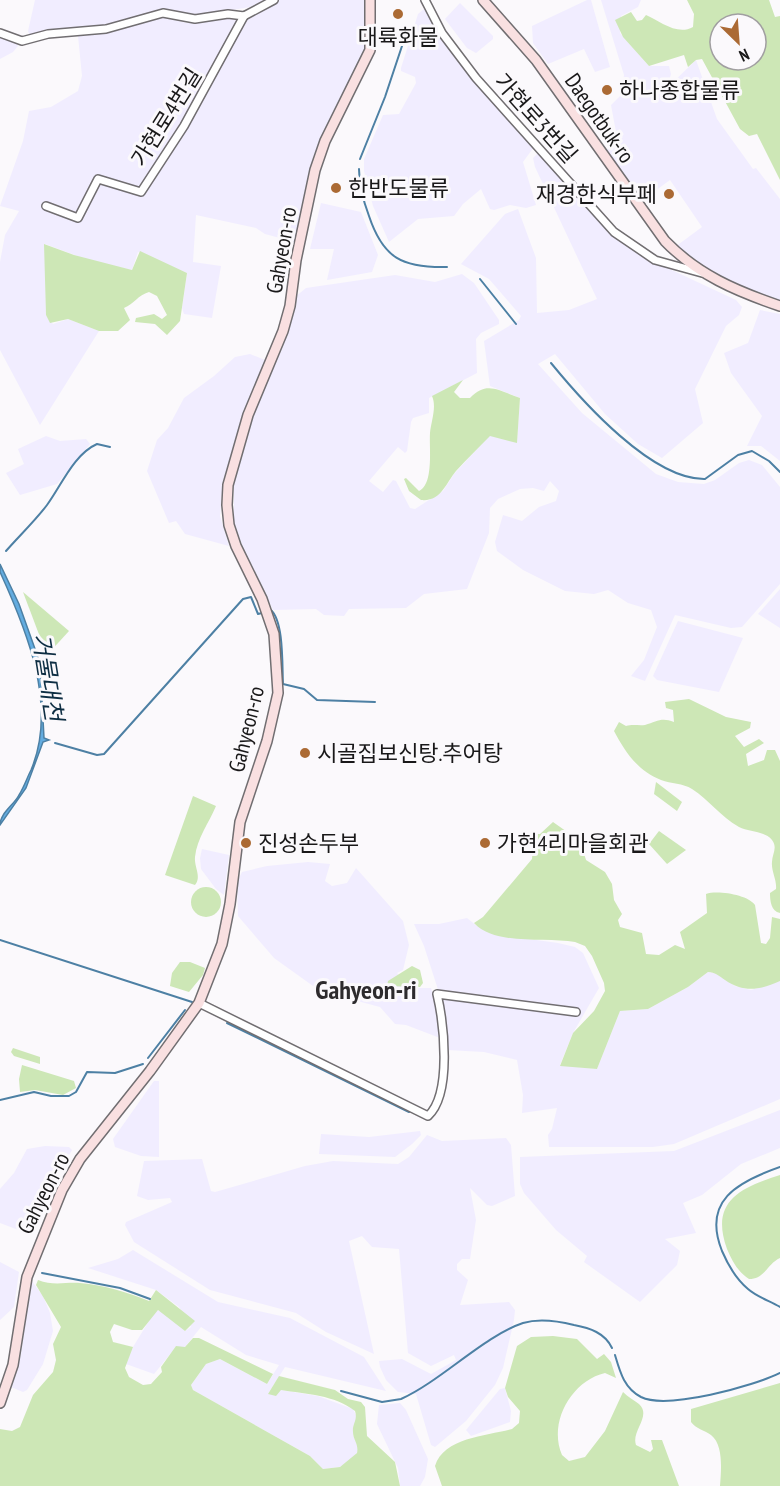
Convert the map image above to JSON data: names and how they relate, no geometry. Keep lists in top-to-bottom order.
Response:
{
  "streets": {
    "street": [
      "가현로4번길",
      "가현로3번길",
      "Daegotbuk-ro",
      "Gahyeon-ro"
    ]
  },
  "crossings": [
    ["가현로3번길", "Daegotbuk-ro"]
  ],
  "districts": ["Gahyeon-ri"],
  "water": ["거물대천"],
  "places": [
    "대륙화물",
    "하나종합물류",
    "한반도물류",
    "재경한식부페",
    "시골집보신탕.추어탕",
    "진성손두부",
    "가현4리마을회관"
  ],
  "north": "bottom right"
}
